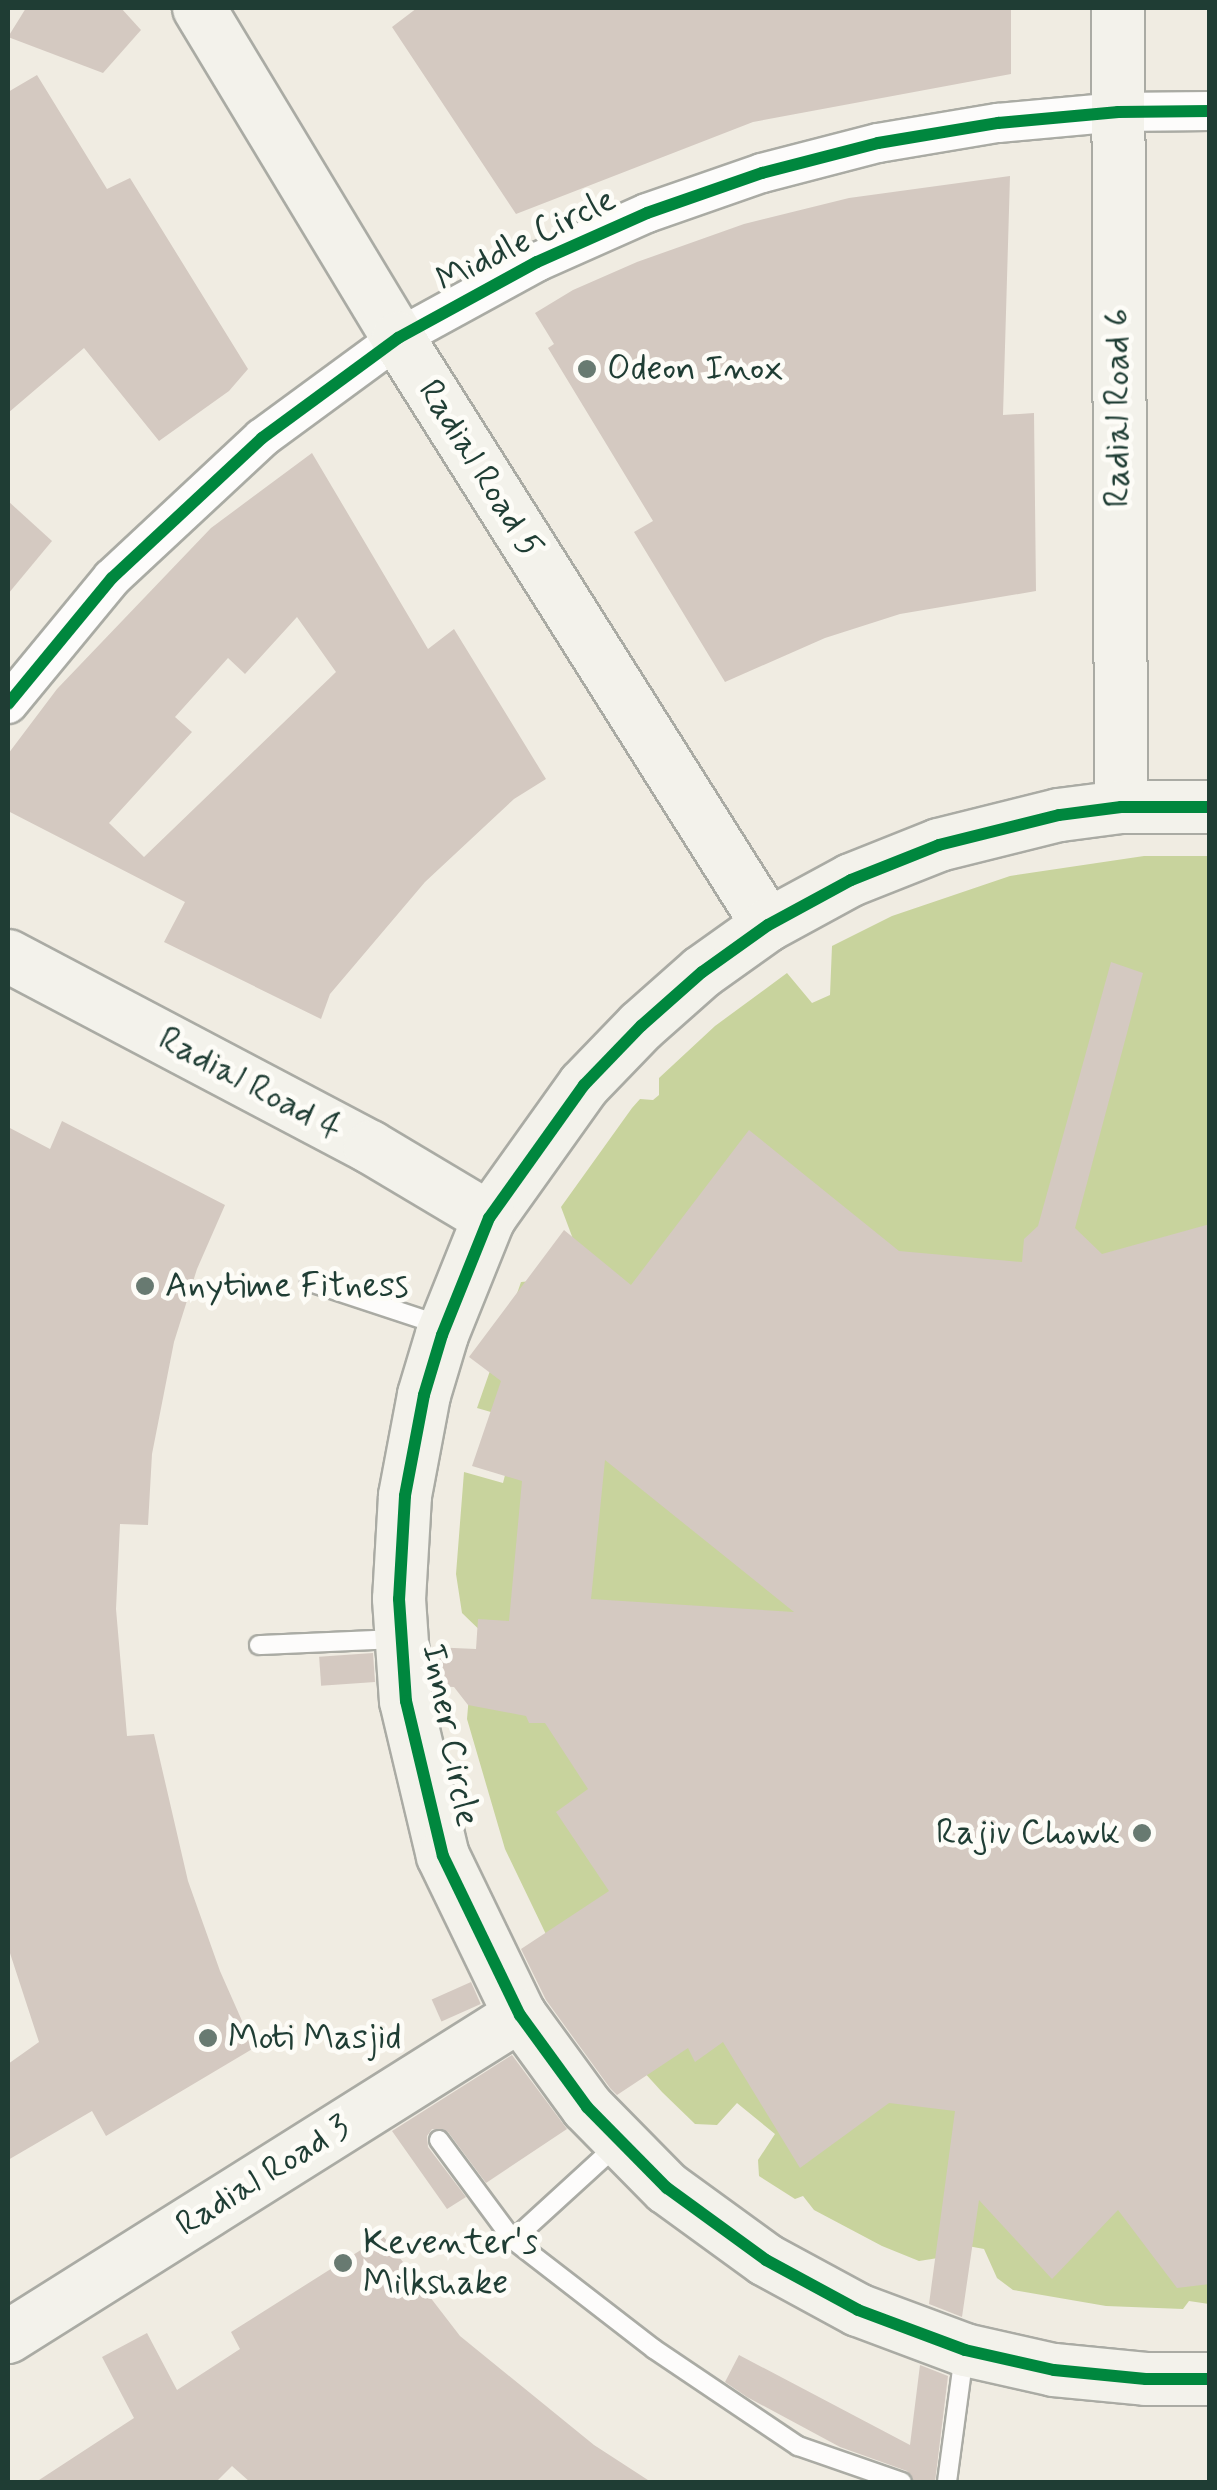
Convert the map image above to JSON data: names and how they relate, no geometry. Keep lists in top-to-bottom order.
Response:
{
  "streets": {
    "street": [
      "Middle Circle",
      "Radial Road 6",
      "Radial Road 5",
      "Radial Road 4",
      "Inner Circle",
      "Radial Road 3"
    ]
  },
  "crossings": [
    ["Middle Circle", "Radial Road 6"],
    ["Middle Circle", "Radial Road 5"],
    ["Radial Road 6", "Inner Circle"],
    ["Radial Road 5", "Inner Circle"],
    ["Radial Road 4", "Inner Circle"],
    ["Inner Circle", "Radial Road 3"]
  ],
  "places": [
    "Odeon Inox",
    "Anytime Fitness",
    "Rajiv Chowk",
    "Moti Masjid",
    "Keventer's Milkshake"
  ]
}
